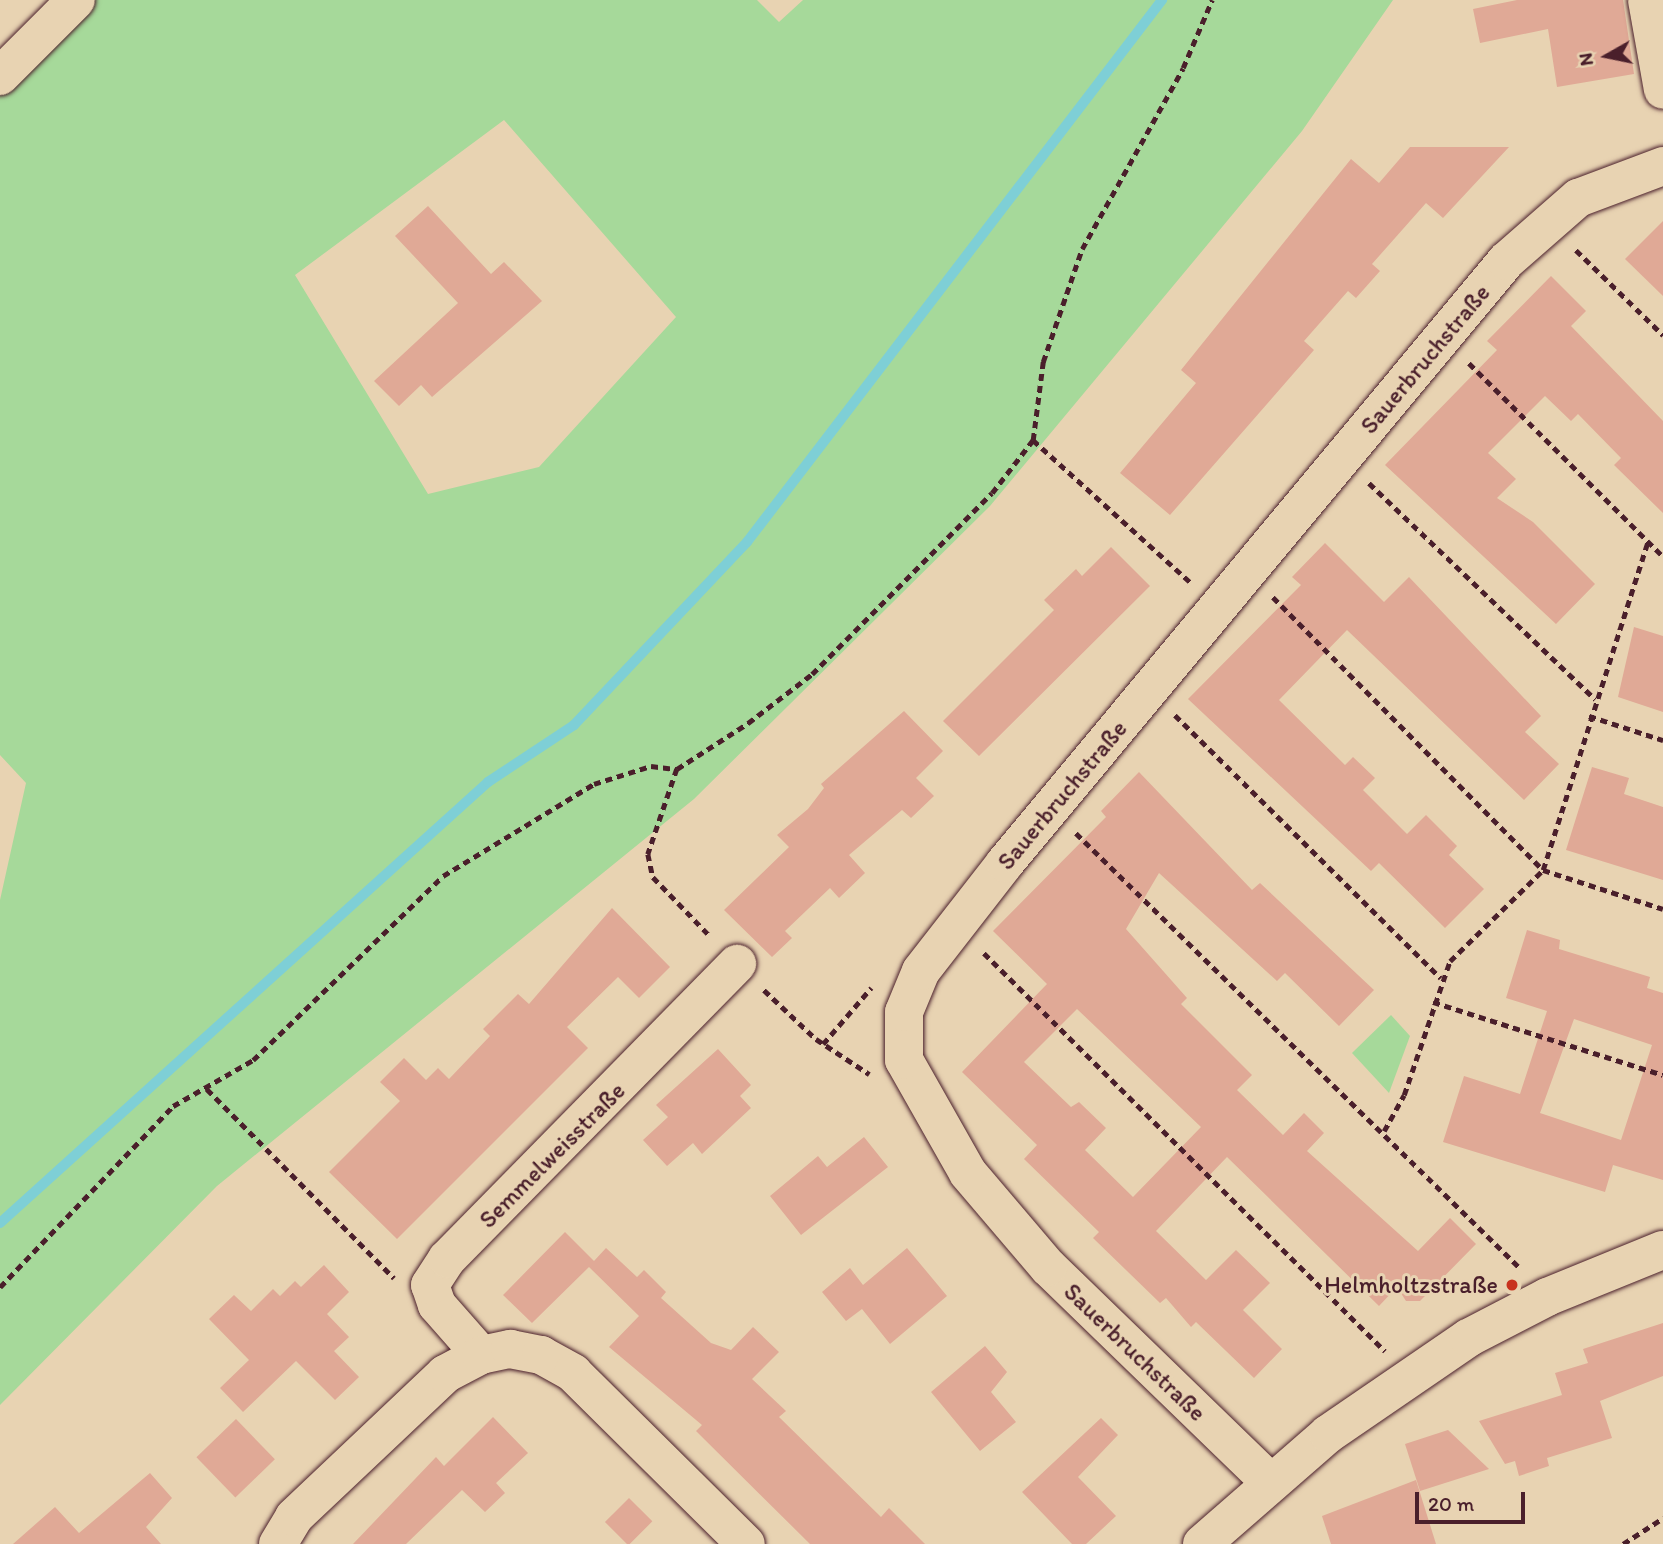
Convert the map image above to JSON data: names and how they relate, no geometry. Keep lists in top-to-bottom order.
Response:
{
  "streets": {
    "street": ["Sauerbruchstraße", "Semmelweisstraße"]
  },
  "places": ["Helmholtzstraße"],
  "scale_bar": "20 m",
  "north": "left"
}
